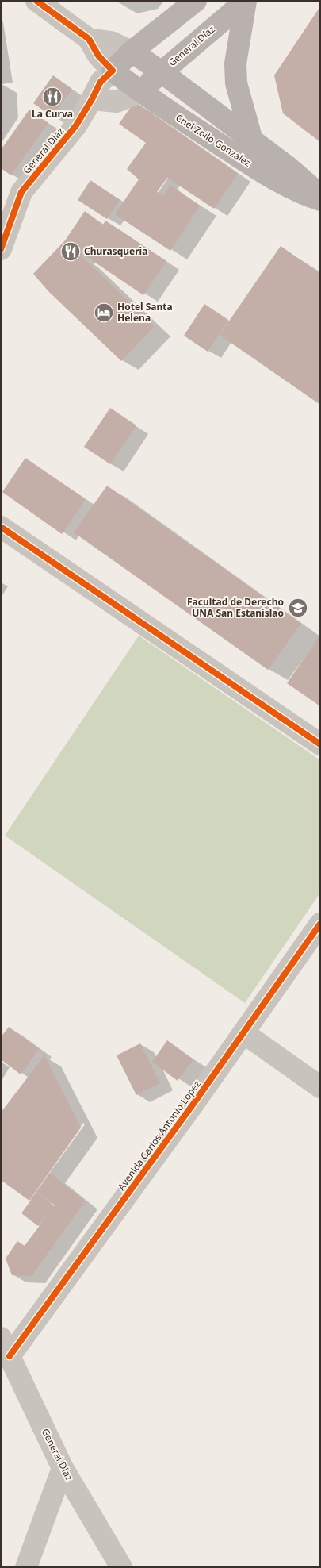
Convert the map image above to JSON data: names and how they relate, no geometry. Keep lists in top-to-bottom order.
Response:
{
  "streets": {
    "main road": ["General Díaz", "Cnel Zoilo Gonzalez"],
    "street": ["General Diaz", "Avenida Carlos Antonio López"]
  },
  "crossings": [
    ["General Díaz", "Cnel Zoilo Gonzalez"],
    ["Cnel Zoilo Gonzalez", "General Diaz"],
    ["General Diaz", "Avenida Carlos Antonio López"]
  ],
  "places": {
    "restaurant": ["La Curva", "Churasqueria"],
    "hotel": ["Hotel Santa Helena"],
    "school or university": ["Facultad de Derecho UNA San Estanislao"]
  }
}
